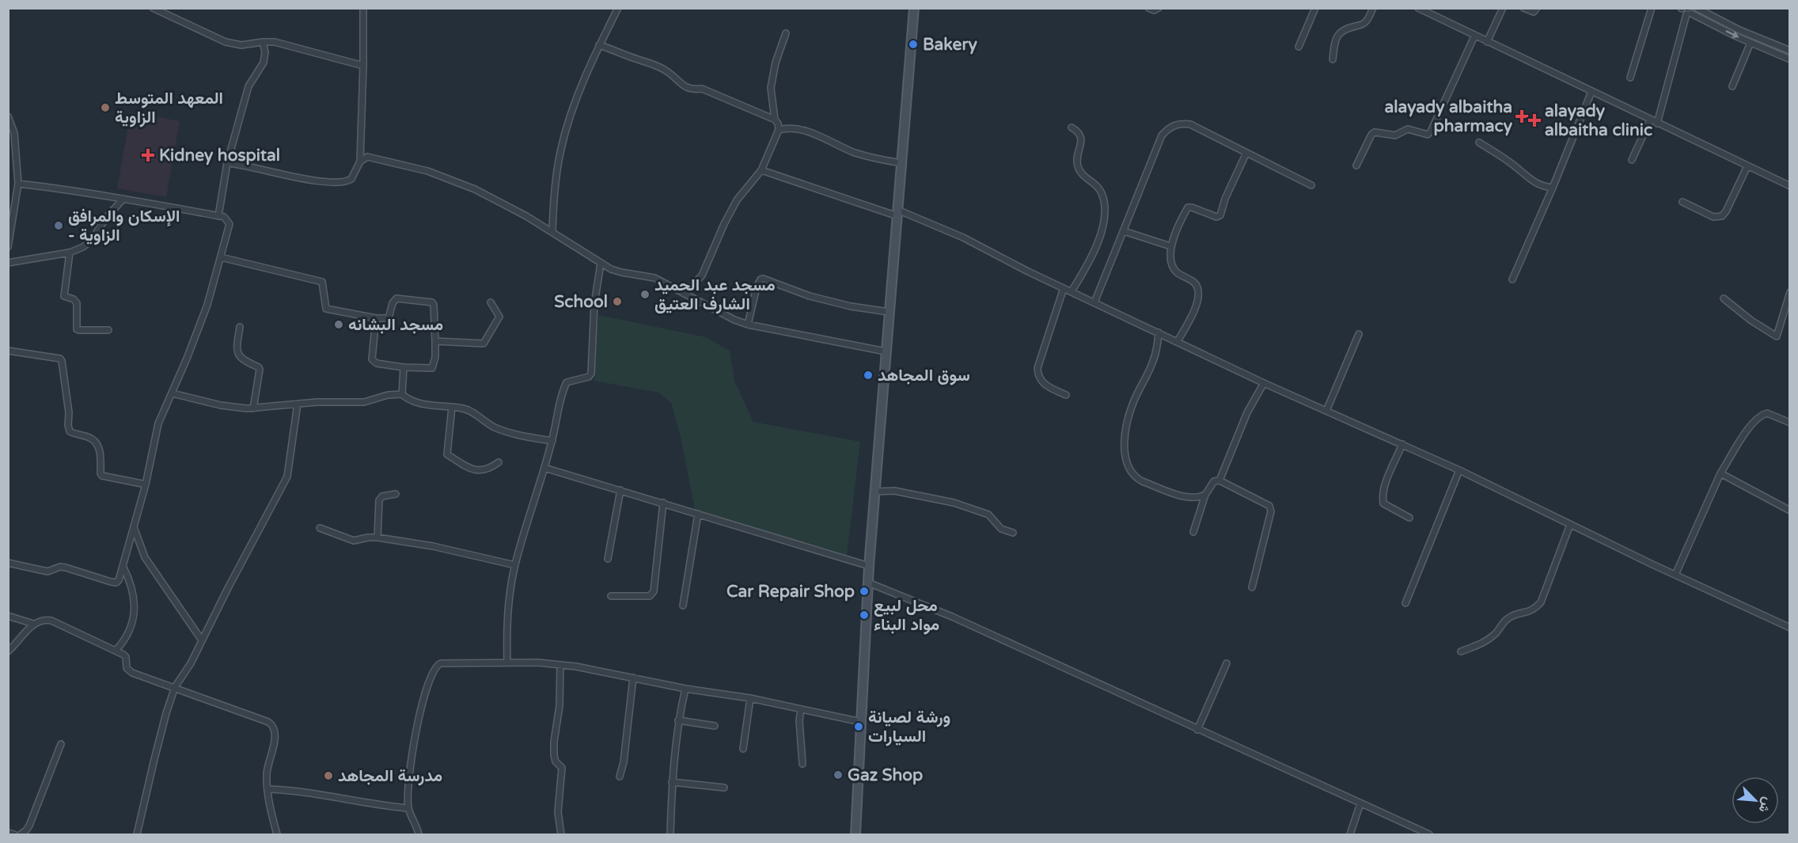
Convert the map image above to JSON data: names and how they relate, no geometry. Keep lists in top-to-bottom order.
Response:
{
  "places": {
    "other": [
      "Bakery",
      "المعهد المتوسط الزاوية",
      "الإسكان والمرافق - الزاوية",
      "مسجد عبد الحميد الشارف العتيق",
      "School",
      "مسجد البشانه",
      "سوق المجاهد",
      "Car Repair Shop",
      "محل لبيع مواد البناء",
      "ورشة لصيانة السيارات",
      "Gaz Shop",
      "مدرسة المجاهد"
    ],
    "health": ["alayady albaitha pharmacy", "alayady albaitha clinic", "Kidney hospital"]
  },
  "north": "bottom right"
}
